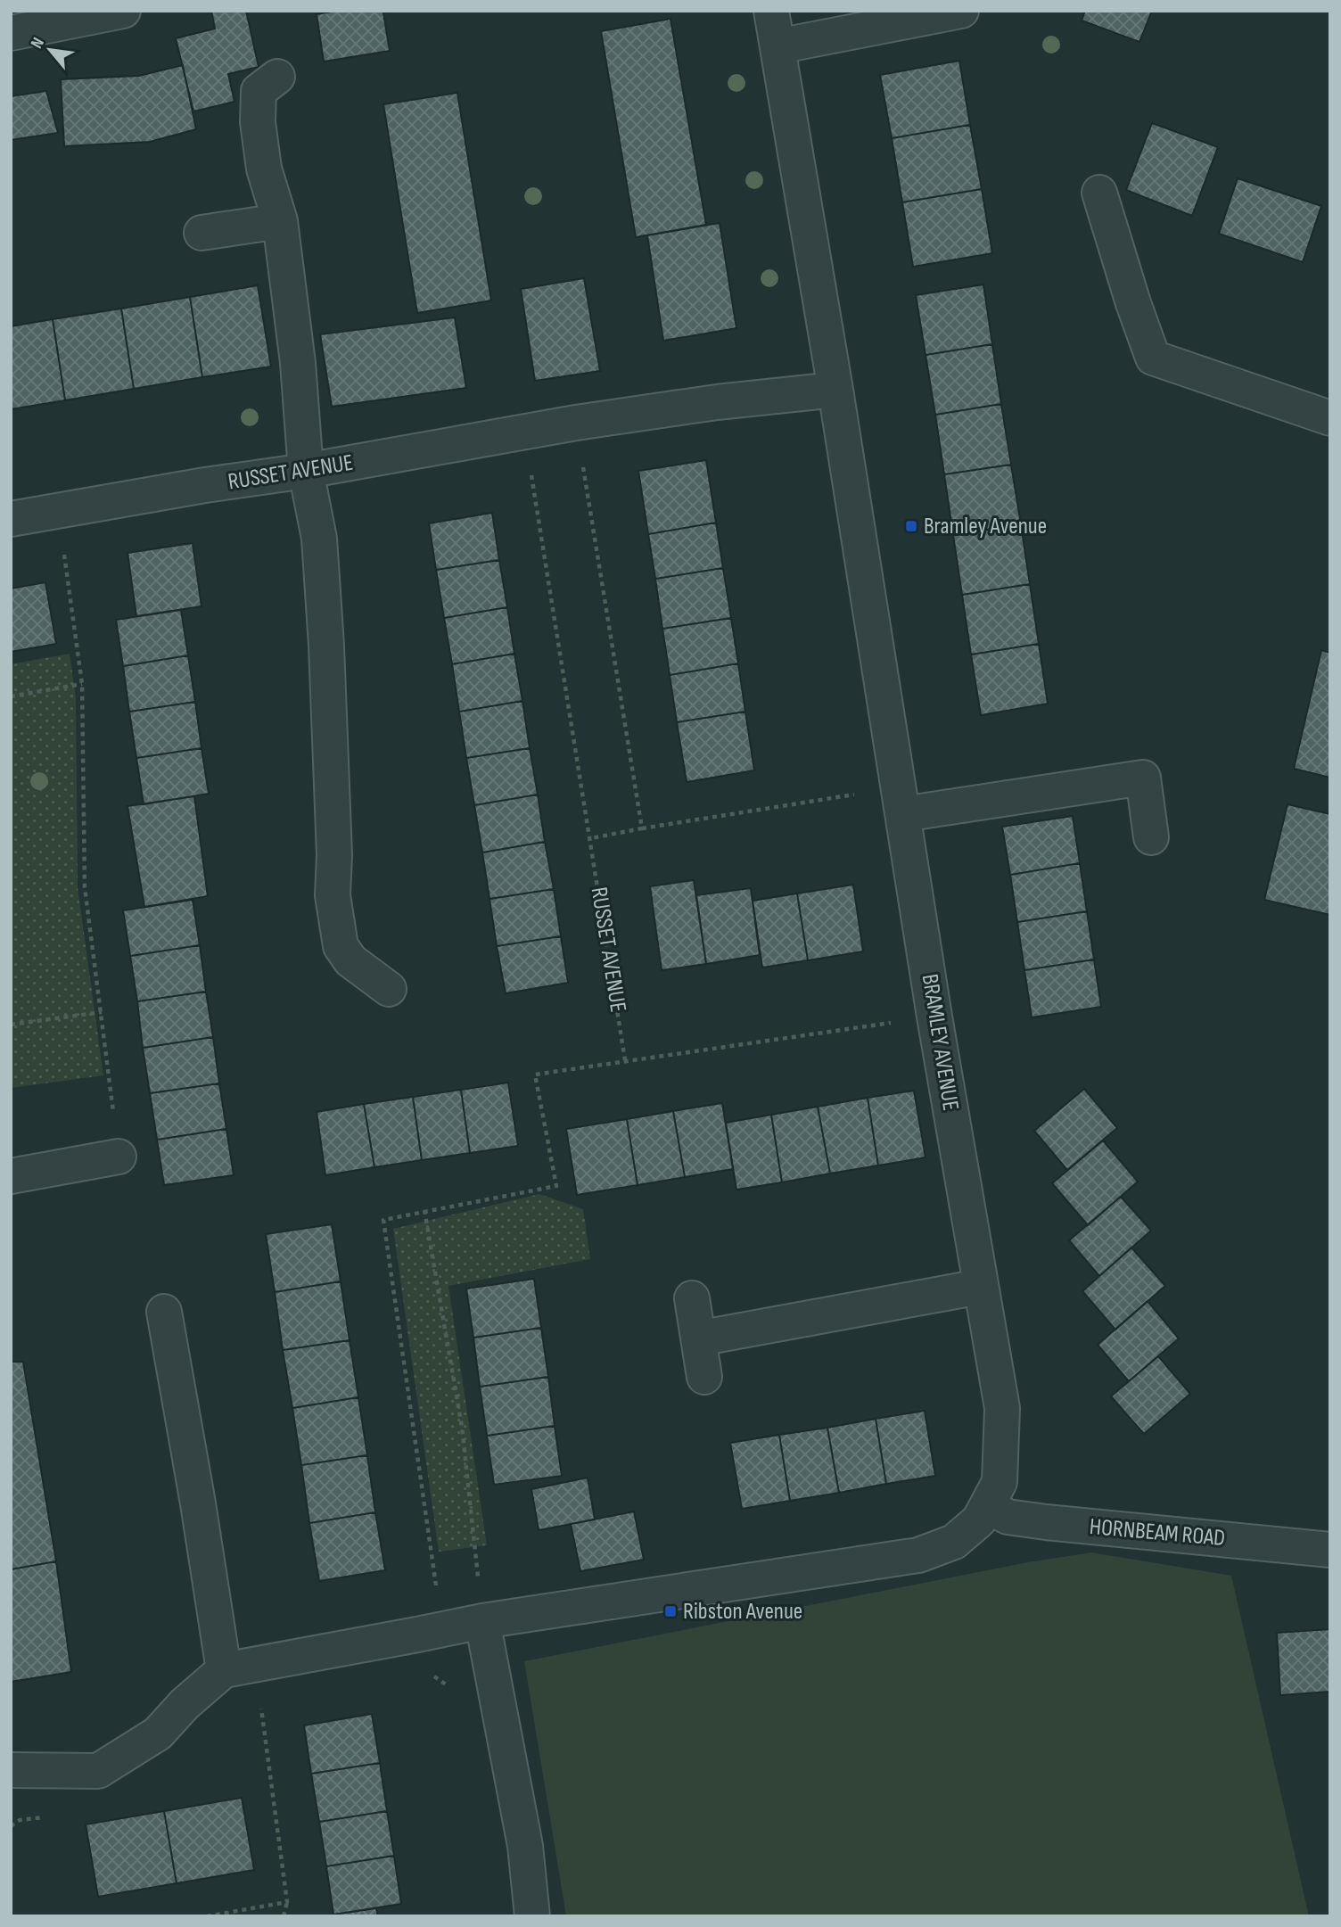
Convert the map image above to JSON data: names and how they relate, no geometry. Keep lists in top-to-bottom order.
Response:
{
  "streets": {
    "street": ["RUSSET AVENUE", "BRAMLEY AVENUE", "HORNBEAM ROAD"]
  },
  "crossings": [
    ["RUSSET AVENUE", "BRAMLEY AVENUE"],
    ["BRAMLEY AVENUE", "HORNBEAM ROAD"]
  ],
  "places": {
    "transit": ["Bramley Avenue", "Ribston Avenue"]
  },
  "north": "top left"
}
